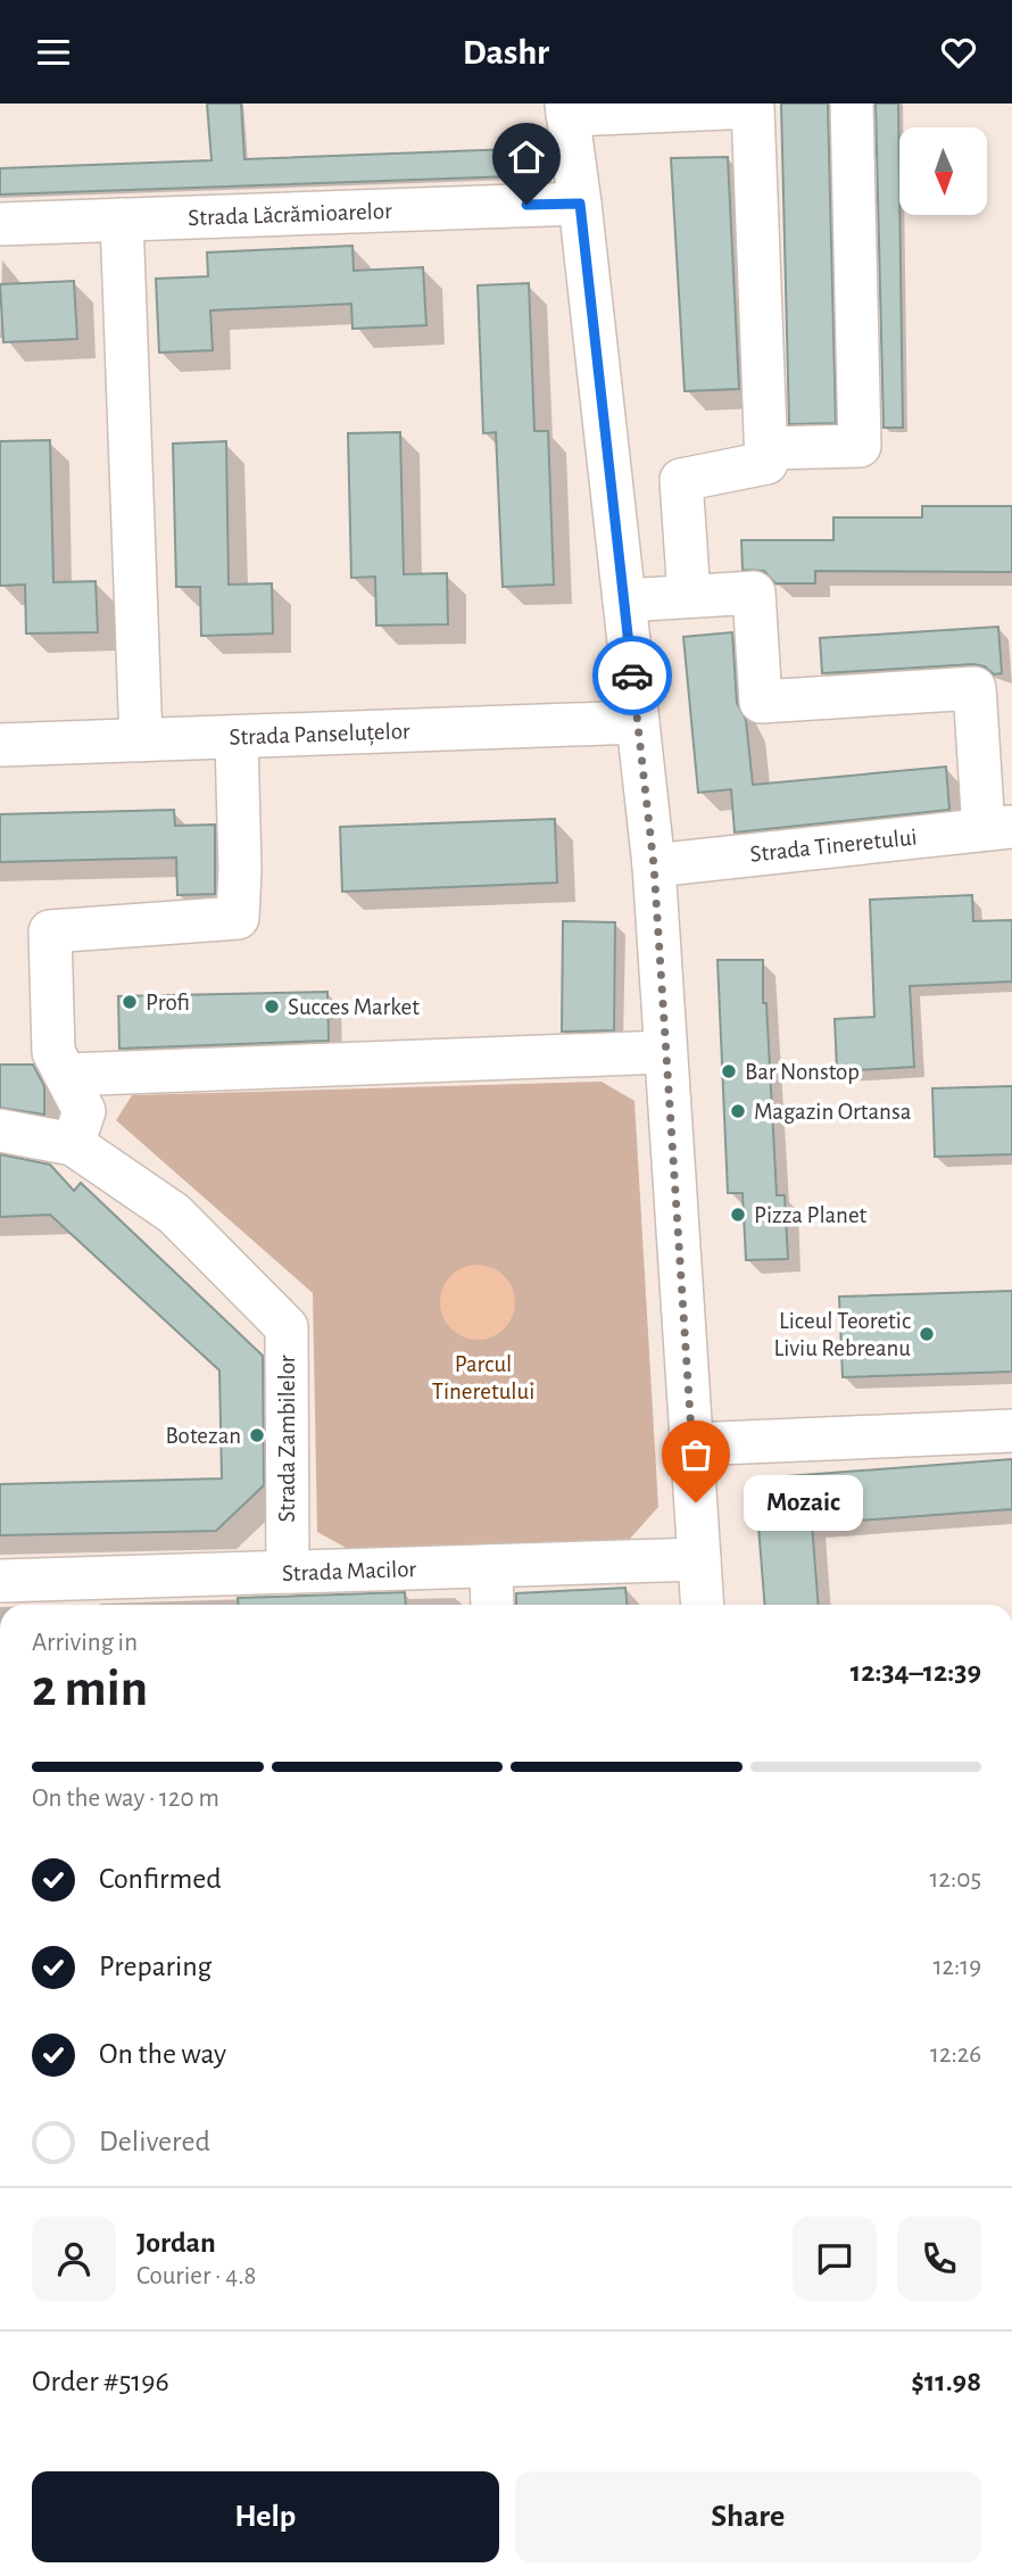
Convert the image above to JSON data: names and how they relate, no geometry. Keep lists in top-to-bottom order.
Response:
{
  "streets": {
    "street": [
      "Strada Lăcrămioarelor",
      "Strada Panseluțelor",
      "Strada Tineretului",
      "Strada Zambilelor",
      "Strada Macilor"
    ]
  },
  "crossings": [
    ["Strada Zambilelor", "Strada Macilor"]
  ],
  "parks": ["Parcul Tineretului"],
  "places": [
    "Profi",
    "Succes Market",
    "Bar Nonstop",
    "Magazin Ortansa",
    "Pizza Planet",
    "Liceul Teoretic Liviu Rebreanu",
    "Botezan",
    "Mozaic"
  ],
  "north": "bottom",
  "page": {
    "header": "Dashr",
    "bubble": "Mozaic",
    "heading": ["2 min", "Arriving in", "12:34–12:39"],
    "panel": [
      "Jordan",
      "Courier · 4.8",
      "Order #5196",
      "$11.98"
    ],
    "bar": "On the way · 120 m",
    "list": [
      ["Confirmed", "12:05"],
      ["Preparing", "12:19"],
      ["On the way", "12:26"],
      "Delivered"
    ],
    "buttons": ["Help", "Share"]
  }
}
